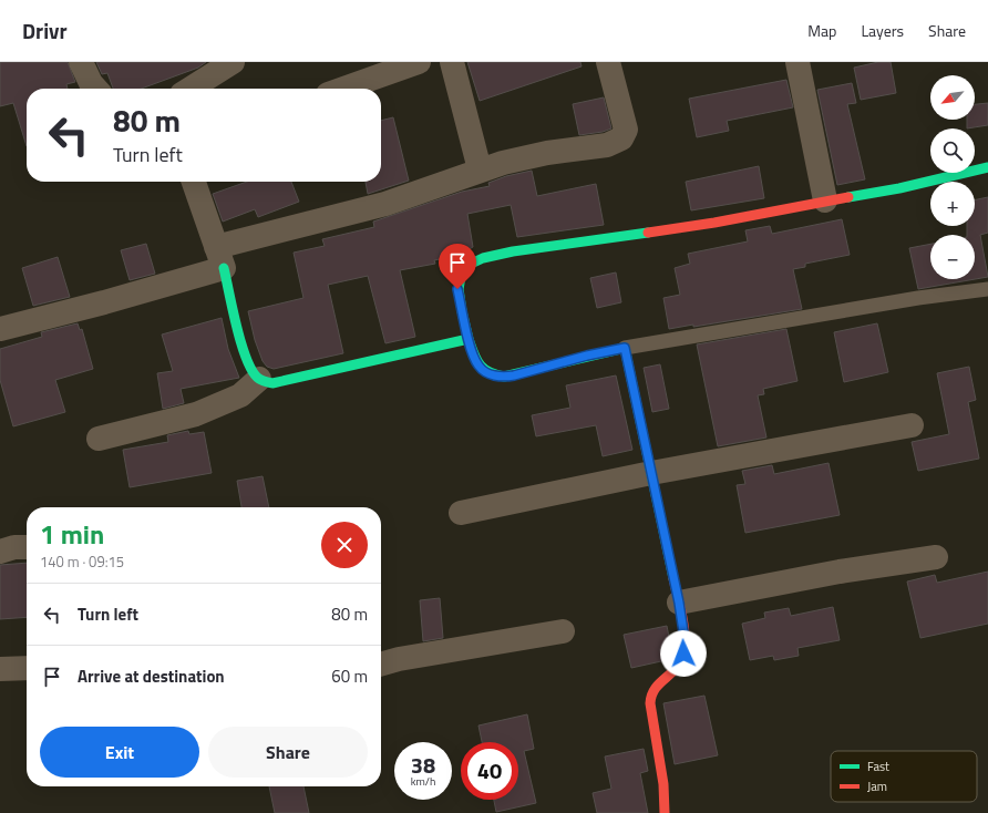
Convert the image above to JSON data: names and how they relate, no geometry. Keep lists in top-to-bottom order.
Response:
{
  "legend": ["Fast", "Jam"],
  "north": "bottom left",
  "page": {
    "header": "Drivr",
    "nav": ["Map", "Layers", "Share"],
    "map_buttons": ["+", "−"],
    "turn": ["80 m", "Turn left"],
    "heading": ["1 min", "140 m · 09:15"],
    "list": [
      {
        "name": "Turn left",
        "value": "80 m"
      },
      {
        "name": "Arrive at destination",
        "value": "60 m"
      }
    ],
    "buttons": ["Exit", "Share"],
    "speed": "38 km/h",
    "limit": "40"
  }
}
